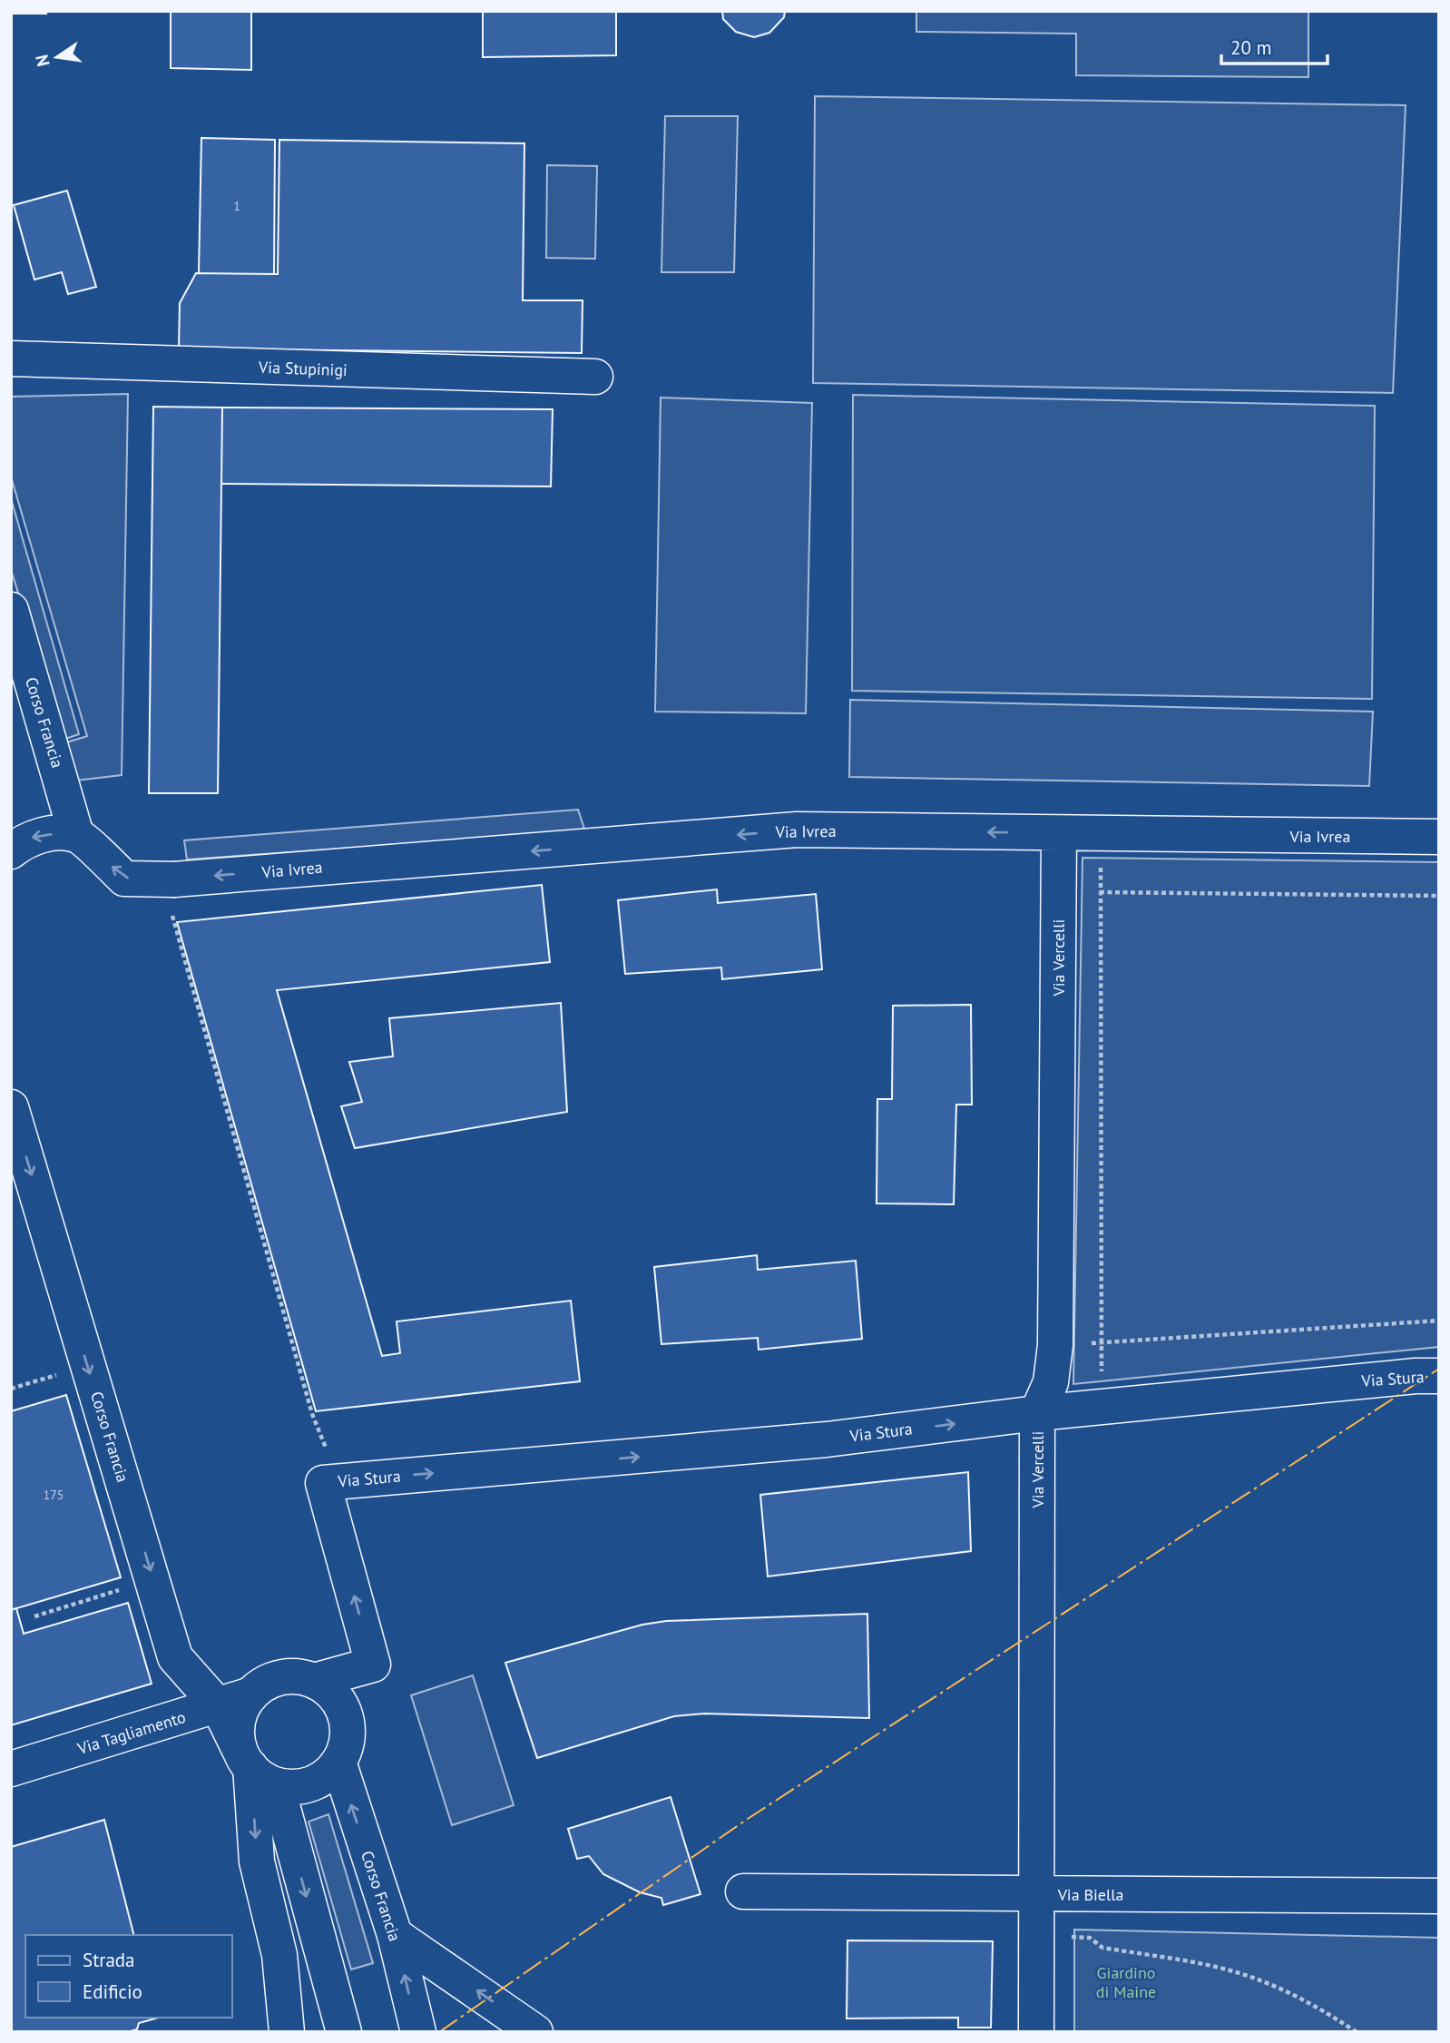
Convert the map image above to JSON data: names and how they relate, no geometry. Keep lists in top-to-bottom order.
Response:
{
  "streets": {
    "main road": [
      "Via Stupinigi",
      "Corso Francia",
      "Via Ivrea",
      "Via Vercelli",
      "Via Stura",
      "Via Tagliamento",
      "Via Biella"
    ]
  },
  "crossings": [
    ["Corso Francia", "Via Ivrea"],
    ["Corso Francia", "Via Tagliamento"],
    ["Via Ivrea", "Via Vercelli"],
    ["Via Vercelli", "Via Stura"],
    ["Via Vercelli", "Via Biella"]
  ],
  "one_way": ["Via Ivrea", "Via Stura"],
  "parks": ["Giardino di Maine"],
  "house_numbers": ["1", "175"],
  "legend": ["Strada", "Edificio"],
  "scale_bar": "20 m",
  "north": "left"
}
